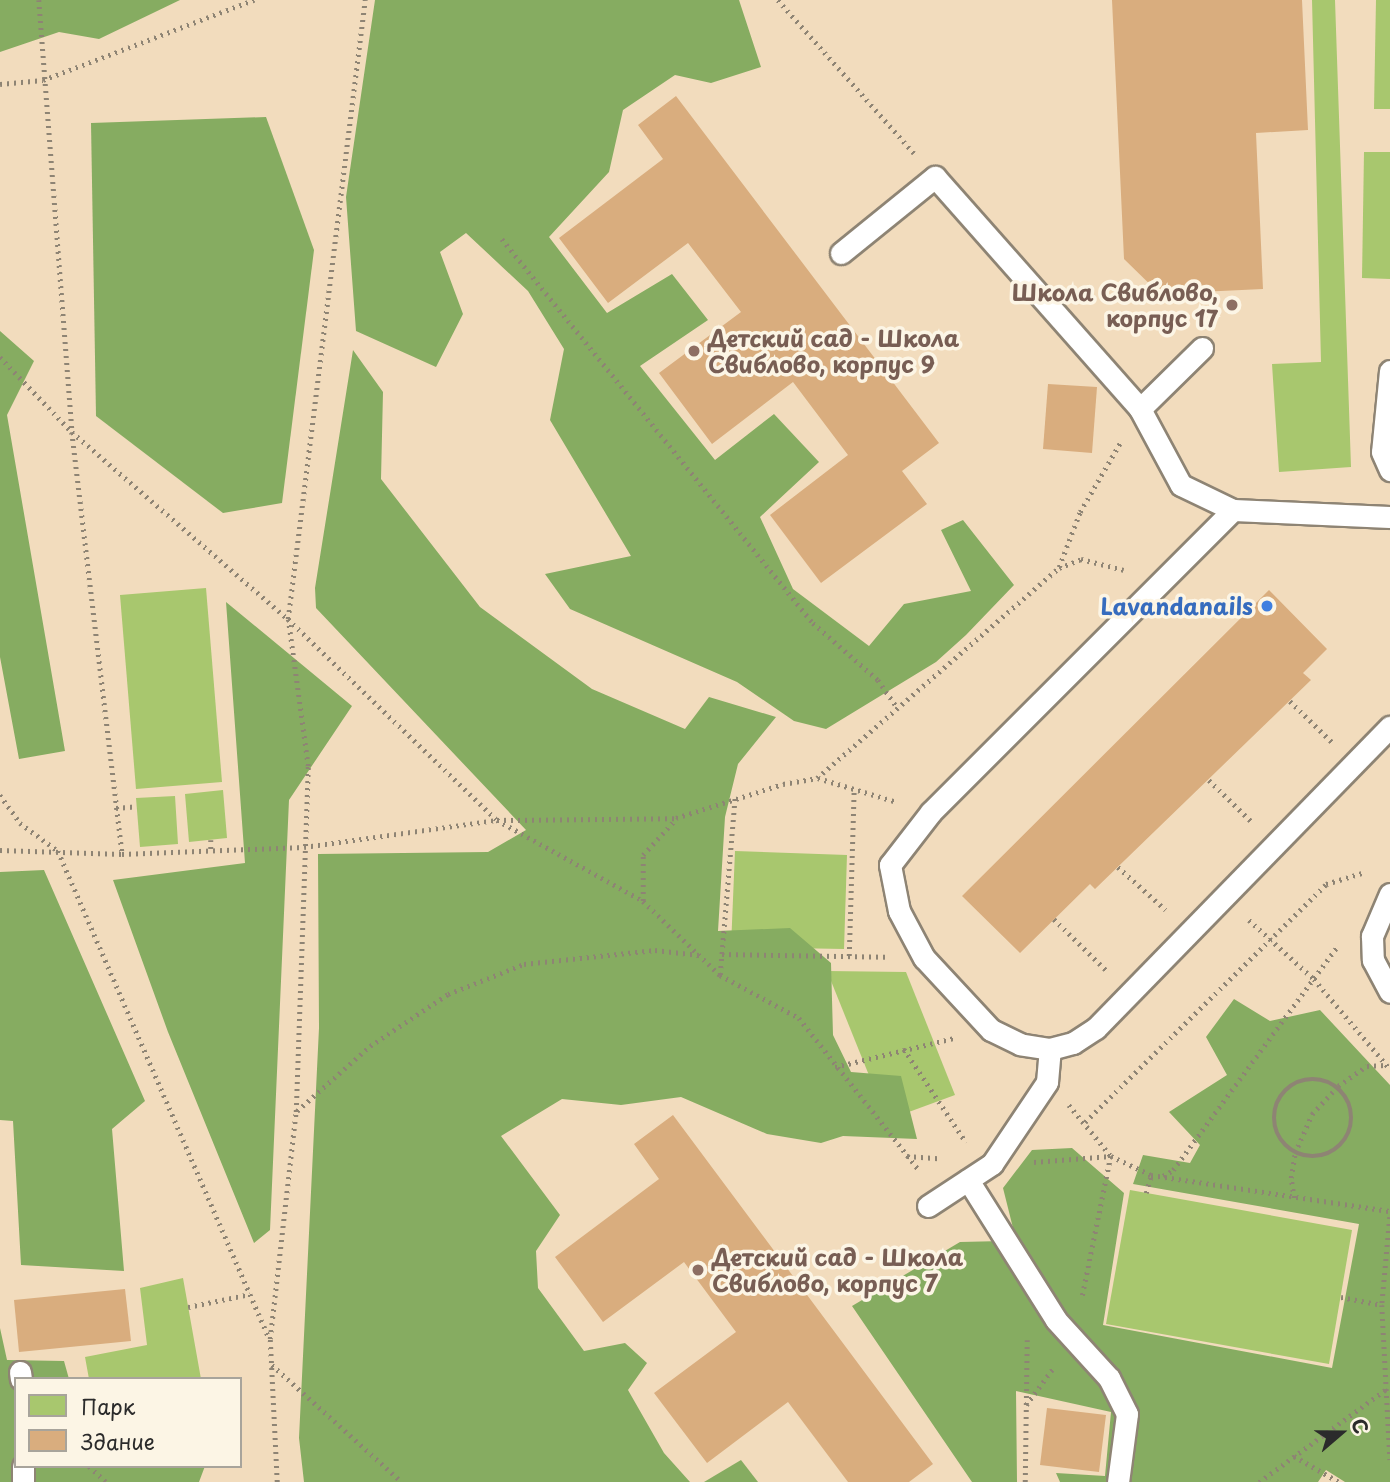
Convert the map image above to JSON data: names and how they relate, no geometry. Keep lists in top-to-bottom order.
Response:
{
  "places": [
    "Школа Свиблово, корпус 17",
    "Детский сад - Школа Свиблово, корпус 9",
    "Lavandanails",
    "Детский сад - Школа Свиблово, корпус 7"
  ],
  "legend": ["Парк", "Здание"],
  "north": "right"
}
